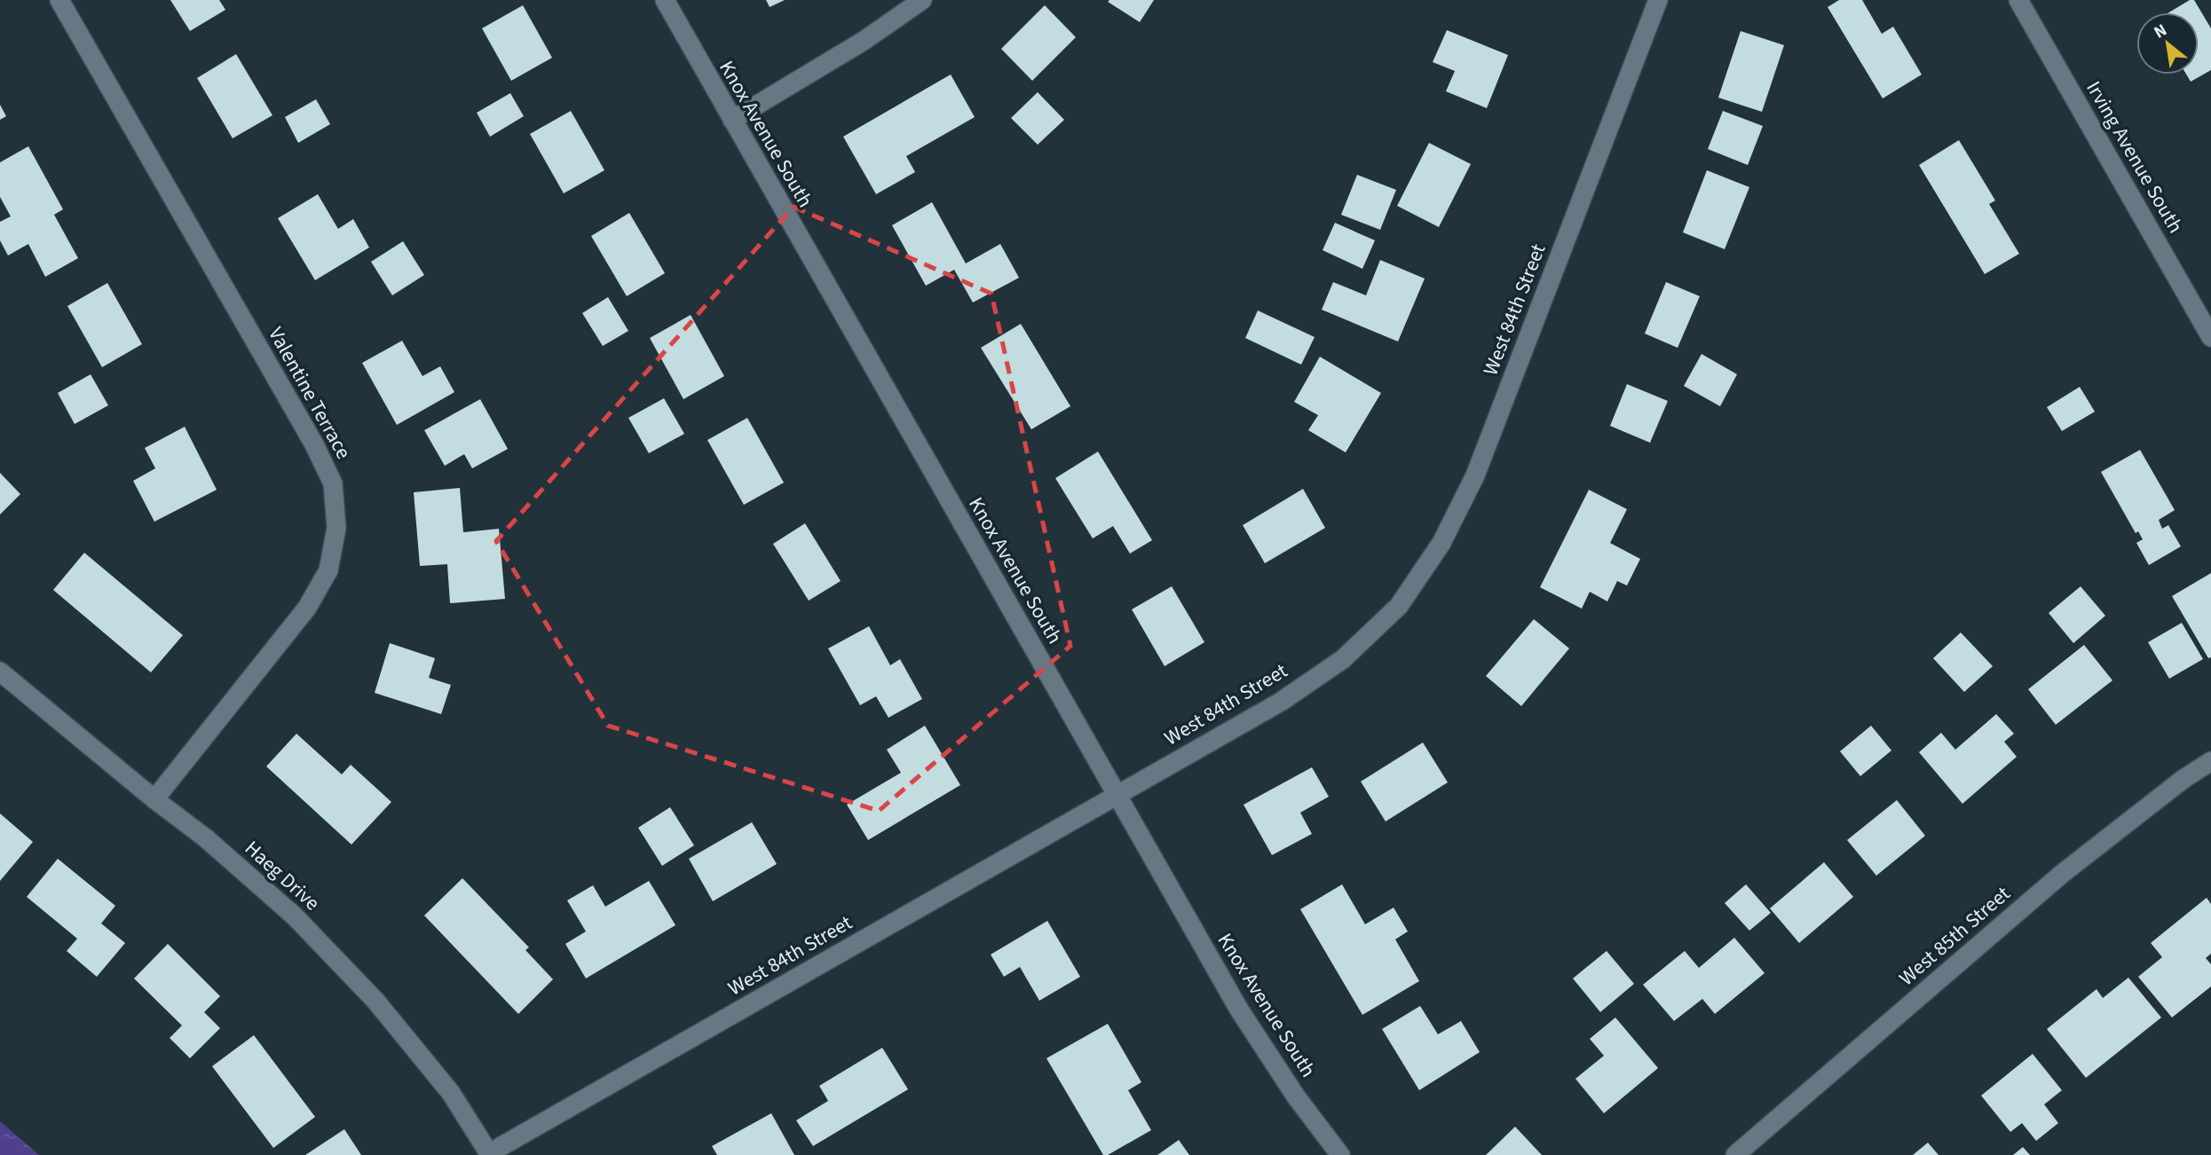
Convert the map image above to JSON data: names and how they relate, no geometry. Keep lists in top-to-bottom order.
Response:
{
  "streets": {
    "street": [
      "Knox Avenue South",
      "Irving Avenue South",
      "West 84th Street",
      "Valentine Terrace",
      "Haeg Drive",
      "West 85th Street"
    ]
  },
  "crossings": [
    ["Knox Avenue South", "West 84th Street"],
    ["West 84th Street", "Haeg Drive"],
    ["Valentine Terrace", "Haeg Drive"]
  ],
  "north": "top left"
}
